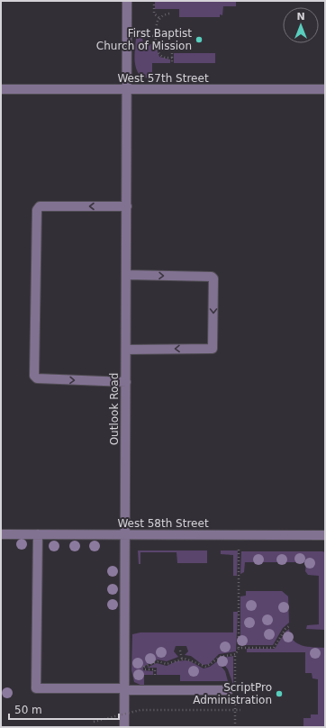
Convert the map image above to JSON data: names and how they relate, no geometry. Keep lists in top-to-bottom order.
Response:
{
  "streets": {
    "street": ["West 57th Street", "Outlook Road", "West 58th Street"]
  },
  "crossings": [
    ["West 57th Street", "Outlook Road"],
    ["Outlook Road", "West 58th Street"]
  ],
  "places": ["First Baptist Church of Mission", "ScriptPro Administration"],
  "scale_bar": "50 m",
  "north": "top"
}
